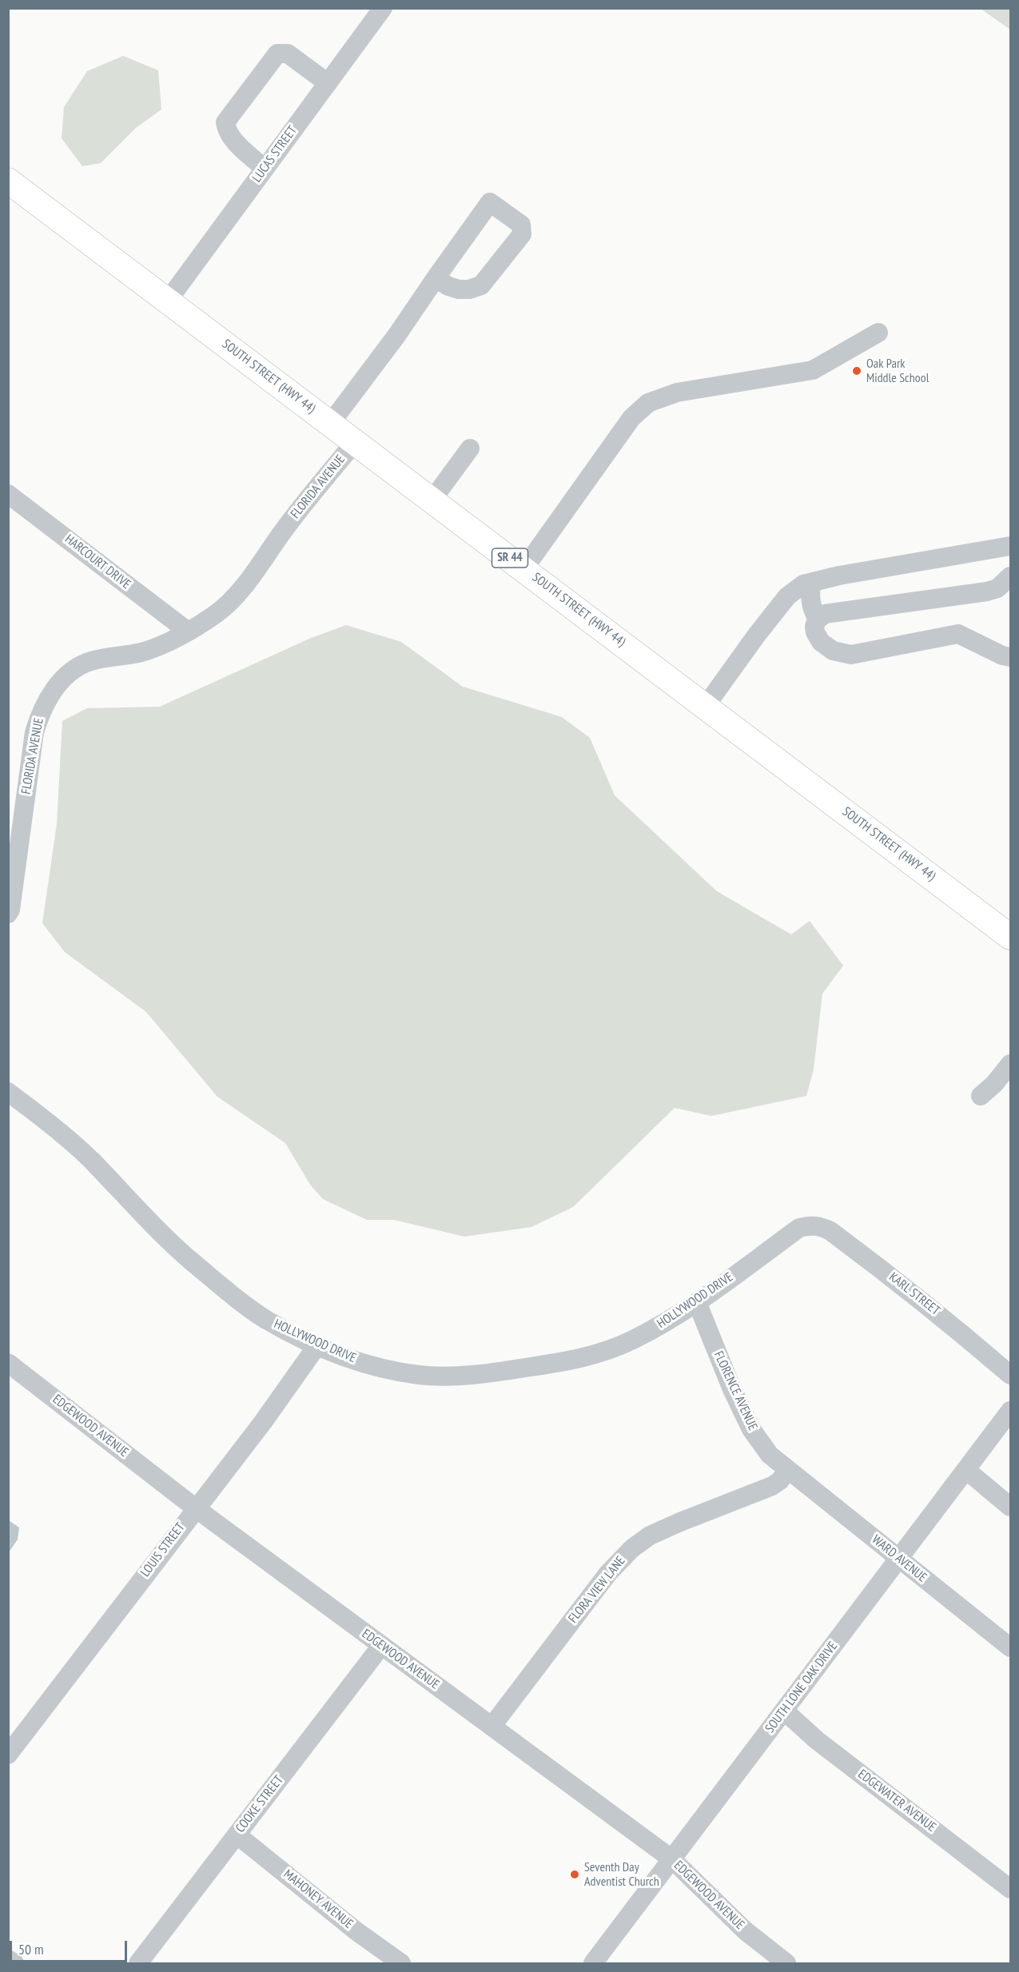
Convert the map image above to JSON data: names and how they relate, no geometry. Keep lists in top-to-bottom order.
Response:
{
  "streets": {
    "main road": ["SOUTH STREET (HWY 44)", "SR 44"],
    "street": [
      "LUCAS STREET",
      "FLORIDA AVENUE",
      "HARCOURT DRIVE",
      "KARL STREET",
      "HOLLYWOOD DRIVE",
      "FLORENCE AVENUE",
      "EDGEWOOD AVENUE",
      "LOUIS STREET",
      "WARD AVENUE",
      "FLORA VIEW LANE",
      "SOUTH LONE OAK DRIVE",
      "EDGEWATER AVENUE",
      "COOKE STREET",
      "MAHONEY AVENUE"
    ]
  },
  "crossings": [
    ["LUCAS STREET", "SOUTH STREET (HWY 44)"],
    ["SOUTH STREET (HWY 44)", "FLORIDA AVENUE"],
    ["FLORIDA AVENUE", "HARCOURT DRIVE"],
    ["KARL STREET", "HOLLYWOOD DRIVE"],
    ["HOLLYWOOD DRIVE", "FLORENCE AVENUE"],
    ["HOLLYWOOD DRIVE", "LOUIS STREET"],
    ["FLORENCE AVENUE", "WARD AVENUE"],
    ["FLORENCE AVENUE", "FLORA VIEW LANE"],
    ["EDGEWOOD AVENUE", "LOUIS STREET"],
    ["EDGEWOOD AVENUE", "FLORA VIEW LANE"],
    ["EDGEWOOD AVENUE", "SOUTH LONE OAK DRIVE"],
    ["EDGEWOOD AVENUE", "COOKE STREET"],
    ["WARD AVENUE", "FLORA VIEW LANE"],
    ["WARD AVENUE", "SOUTH LONE OAK DRIVE"],
    ["SOUTH LONE OAK DRIVE", "EDGEWATER AVENUE"],
    ["COOKE STREET", "MAHONEY AVENUE"]
  ],
  "places": ["Oak Park Middle School", "Seventh Day Adventist Church"],
  "scale_bar": "50 m"
}
